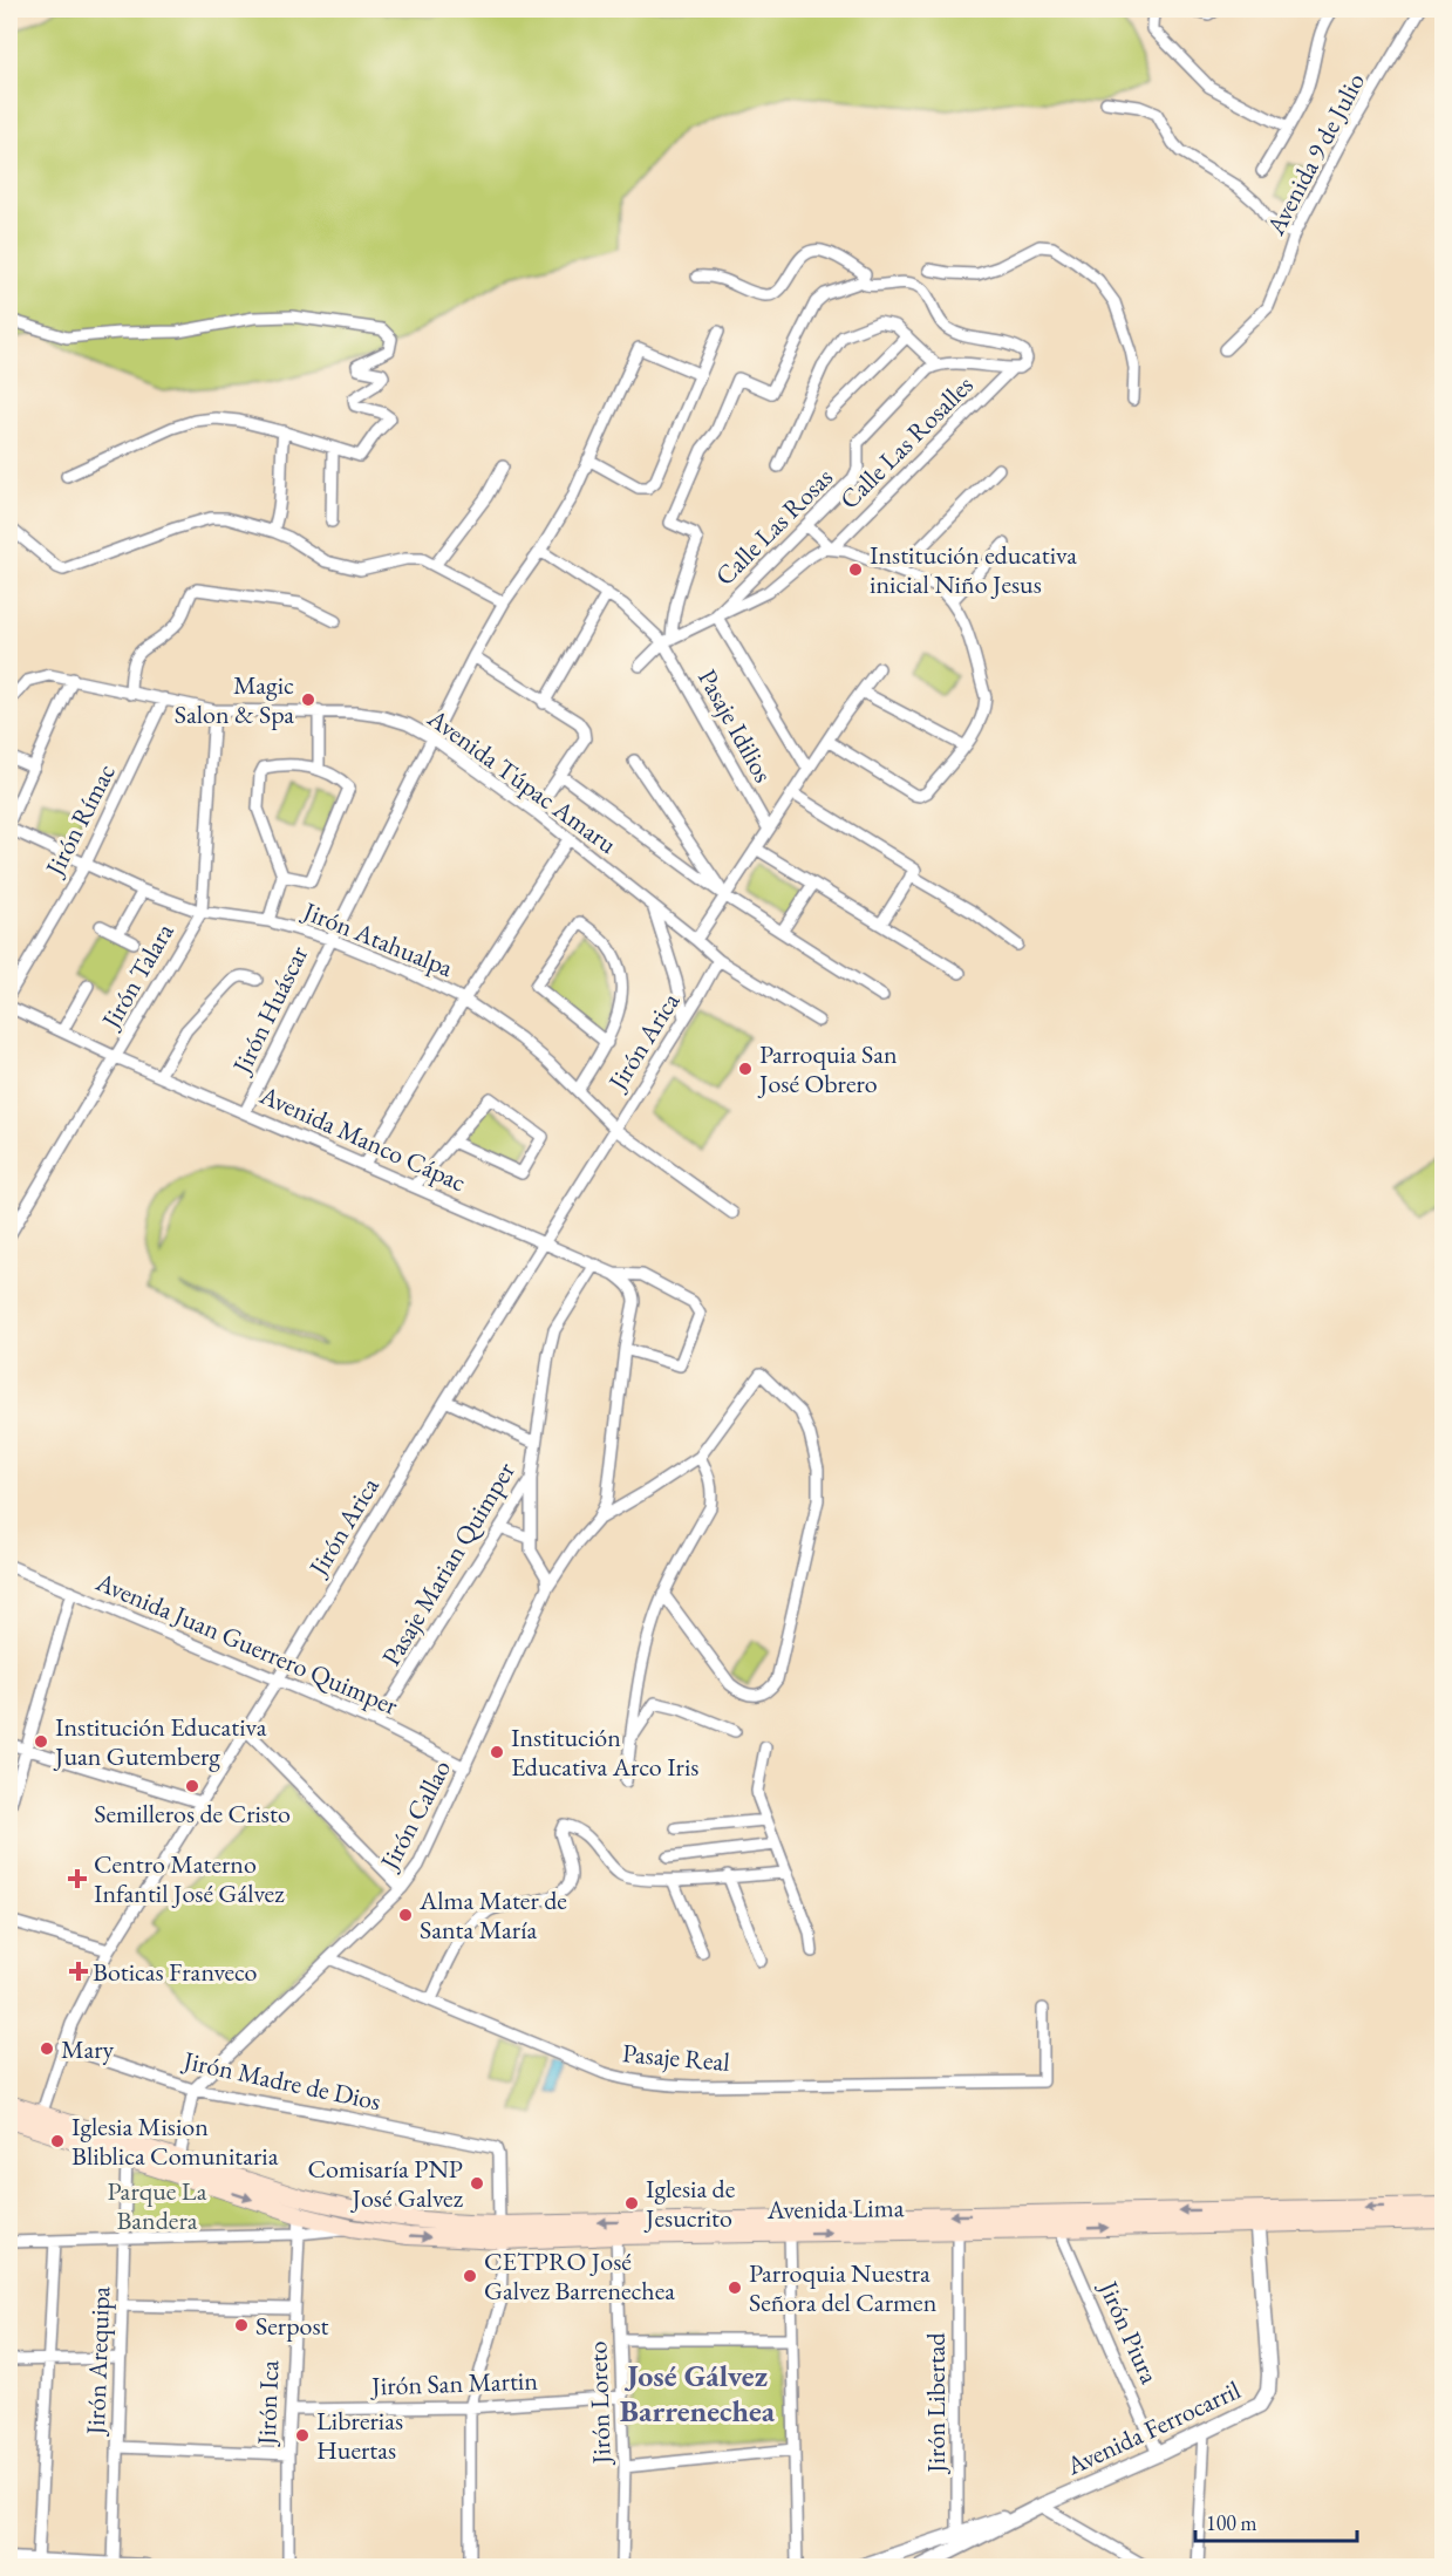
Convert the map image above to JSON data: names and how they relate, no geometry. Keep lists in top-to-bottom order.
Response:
{
  "streets": {
    "main road": ["Avenida Lima"],
    "street": [
      "Avenida 9 de Julio",
      "Calle Las Rosalles",
      "Calle Las Rosas",
      "Pasaje Idilios",
      "Avenida Túpac Amaru",
      "Jirón Rímac",
      "Jirón Atahualpa",
      "Jirón Talara",
      "Jirón Huáscar",
      "Jirón Arica",
      "Avenida Manco Cápac",
      "Pasaje Marian Quimper",
      "Avenida Juan Guerrero Quimper",
      "Jirón Callao",
      "Pasaje Real",
      "Jirón Madre de Dios",
      "Jirón Piura",
      "Jirón Arequipa",
      "Jirón San Martin",
      "Jirón Ica",
      "Jirón Loreto",
      "Jirón Libertad",
      "Avenida Ferrocarril"
    ]
  },
  "crossings": [
    ["Calle Las Rosalles", "Calle Las Rosas"],
    ["Pasaje Idilios", "Jirón Huáscar"],
    ["Avenida Túpac Amaru", "Jirón Rímac"],
    ["Avenida Túpac Amaru", "Jirón Talara"],
    ["Avenida Túpac Amaru", "Jirón Huáscar"],
    ["Avenida Túpac Amaru", "Jirón Arica"],
    ["Jirón Rímac", "Jirón Atahualpa"],
    ["Jirón Atahualpa", "Jirón Talara"],
    ["Jirón Atahualpa", "Jirón Huáscar"],
    ["Jirón Atahualpa", "Jirón Arica"],
    ["Jirón Talara", "Avenida Manco Cápac"],
    ["Jirón Huáscar", "Avenida Manco Cápac"],
    ["Jirón Arica", "Avenida Manco Cápac"],
    ["Jirón Arica", "Avenida Juan Guerrero Quimper"],
    ["Jirón Arica", "Jirón Madre de Dios"],
    ["Jirón Arica", "Avenida Lima"],
    ["Avenida Manco Cápac", "Pasaje Marian Quimper"],
    ["Pasaje Marian Quimper", "Avenida Juan Guerrero Quimper"],
    ["Avenida Juan Guerrero Quimper", "Jirón Callao"],
    ["Jirón Callao", "Pasaje Real"],
    ["Jirón Callao", "Jirón Madre de Dios"],
    ["Jirón Madre de Dios", "Avenida Lima"],
    ["Avenida Lima", "Jirón Piura"],
    ["Avenida Lima", "Jirón Arequipa"],
    ["Avenida Lima", "Jirón Ica"],
    ["Avenida Lima", "Jirón Loreto"],
    ["Avenida Lima", "Jirón Libertad"],
    ["Avenida Lima", "Avenida Ferrocarril"],
    ["Jirón Piura", "Avenida Ferrocarril"],
    ["Jirón San Martin", "Jirón Ica"],
    ["Jirón San Martin", "Jirón Loreto"],
    ["Jirón Libertad", "Avenida Ferrocarril"]
  ],
  "districts": ["José Gálvez Barrenechea"],
  "parks": ["Parque La Bandera"],
  "places": {
    "other": [
      "Institución educativa inicial Niño Jesus",
      "Magic Salon & Spa",
      "Parroquia San José Obrero",
      "Institución Educativa Juan Gutemberg",
      "Institución Educativa Arco Iris",
      "Semilleros de Cristo",
      "Alma Mater de Santa María",
      "Mary",
      "Iglesia Mision Bliblica Comunitaria",
      "Comisaría PNP José Galvez",
      "Iglesia de Jesucrito",
      "CETPRO José Galvez Barrenechea",
      "Parroquia Nuestra Señora del Carmen",
      "Serpost",
      "Librerias Huertas"
    ],
    "health": ["Centro Materno Infantil José Gálvez", "Boticas Franveco"]
  },
  "scale_bar": "100 m"
}
